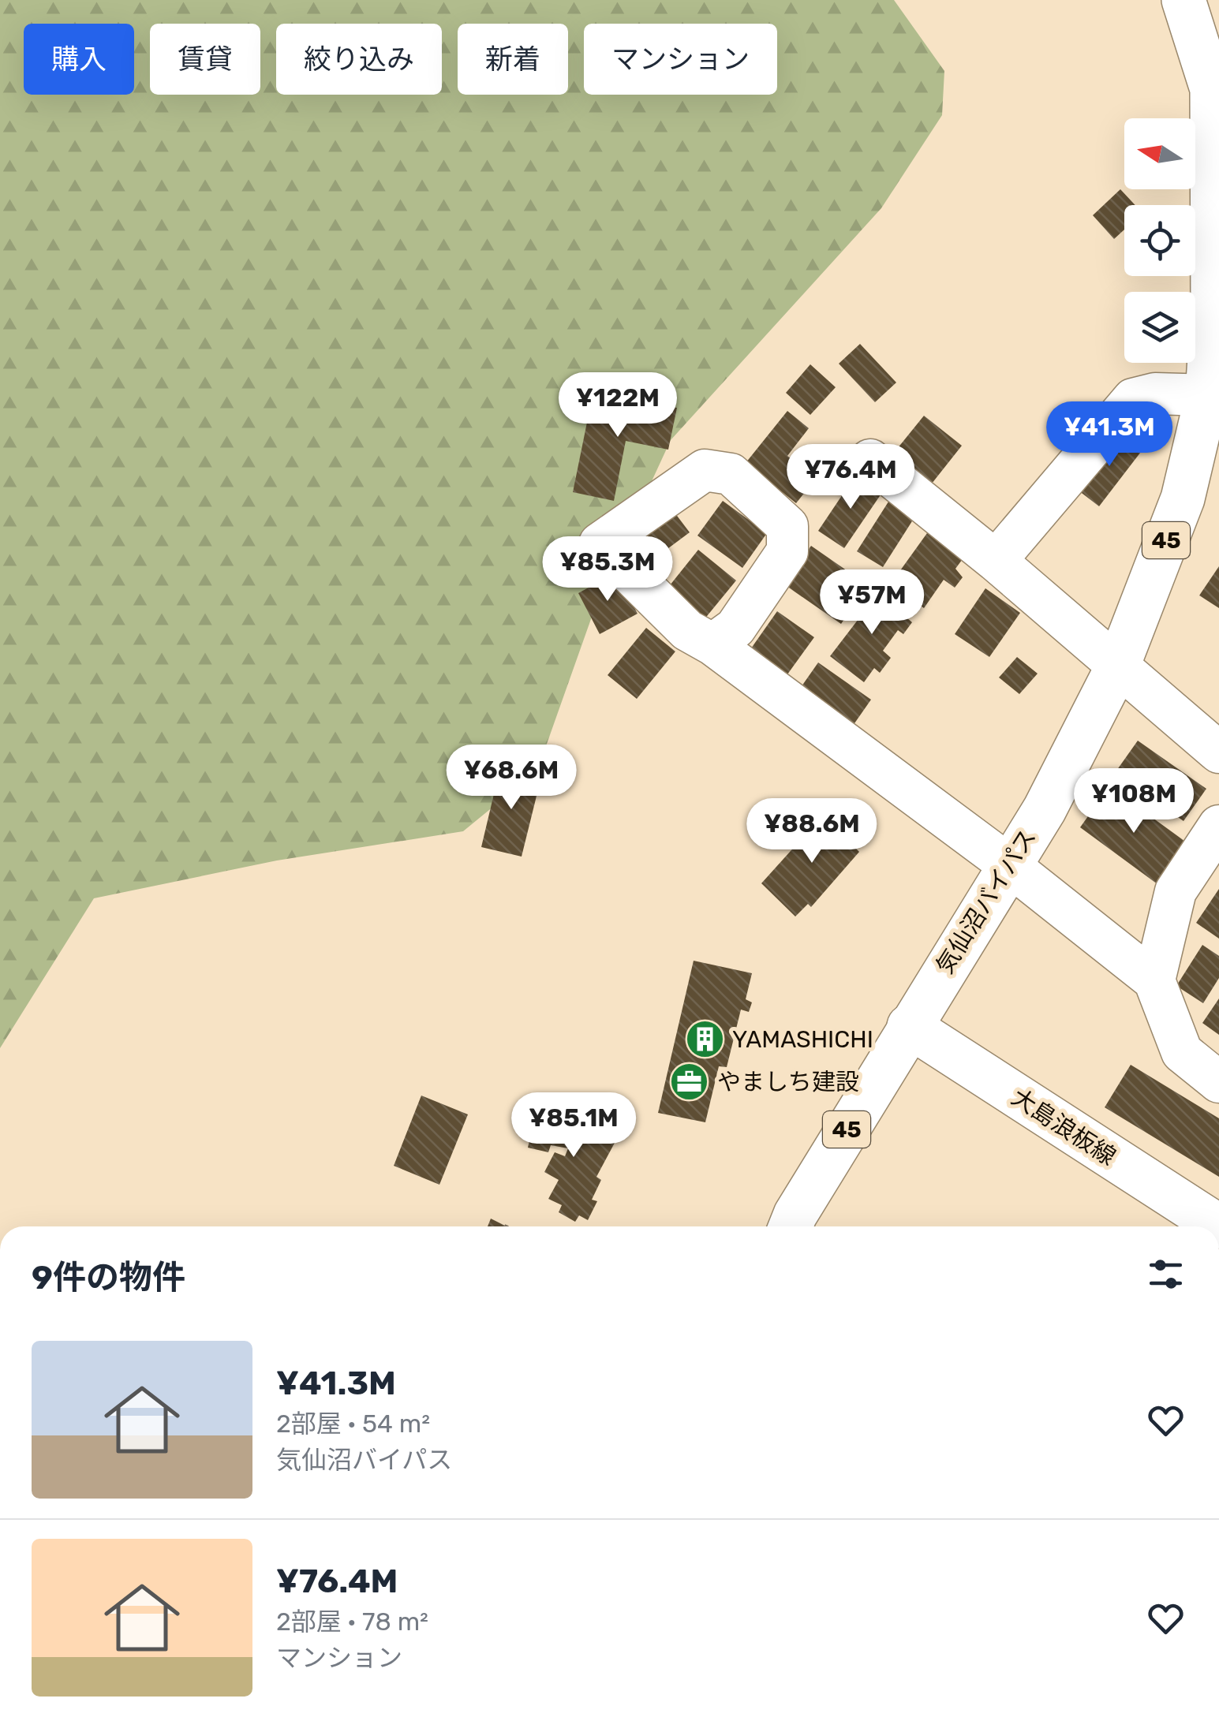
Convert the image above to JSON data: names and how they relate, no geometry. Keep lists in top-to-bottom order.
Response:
{
  "streets": {
    "main road": ["45", "気仙沼バイパス", "大島浪板線"]
  },
  "crossings": [
    ["気仙沼バイパス", "大島浪板線"]
  ],
  "places": {
    "building": ["YAMASHICHI"],
    "office": ["やましち建設"]
  },
  "north": "left",
  "page": {
    "chip": [
      "購入",
      "賃貸",
      "絞り込み",
      "新着",
      "マンション"
    ],
    "price": [
      "¥122M",
      "¥41.3M",
      "¥76.4M",
      "¥85.3M",
      "¥57M",
      "¥68.6M",
      "¥108M",
      "¥88.6M",
      "¥85.1M"
    ],
    "heading": "9件の物件",
    "list": [
      {
        "name": "¥41.3M",
        "note": "2部屋 · 54 m² · 気仙沼バイパス"
      },
      {
        "name": "¥76.4M",
        "note": "2部屋 · 78 m² · マンション"
      }
    ]
  }
}
